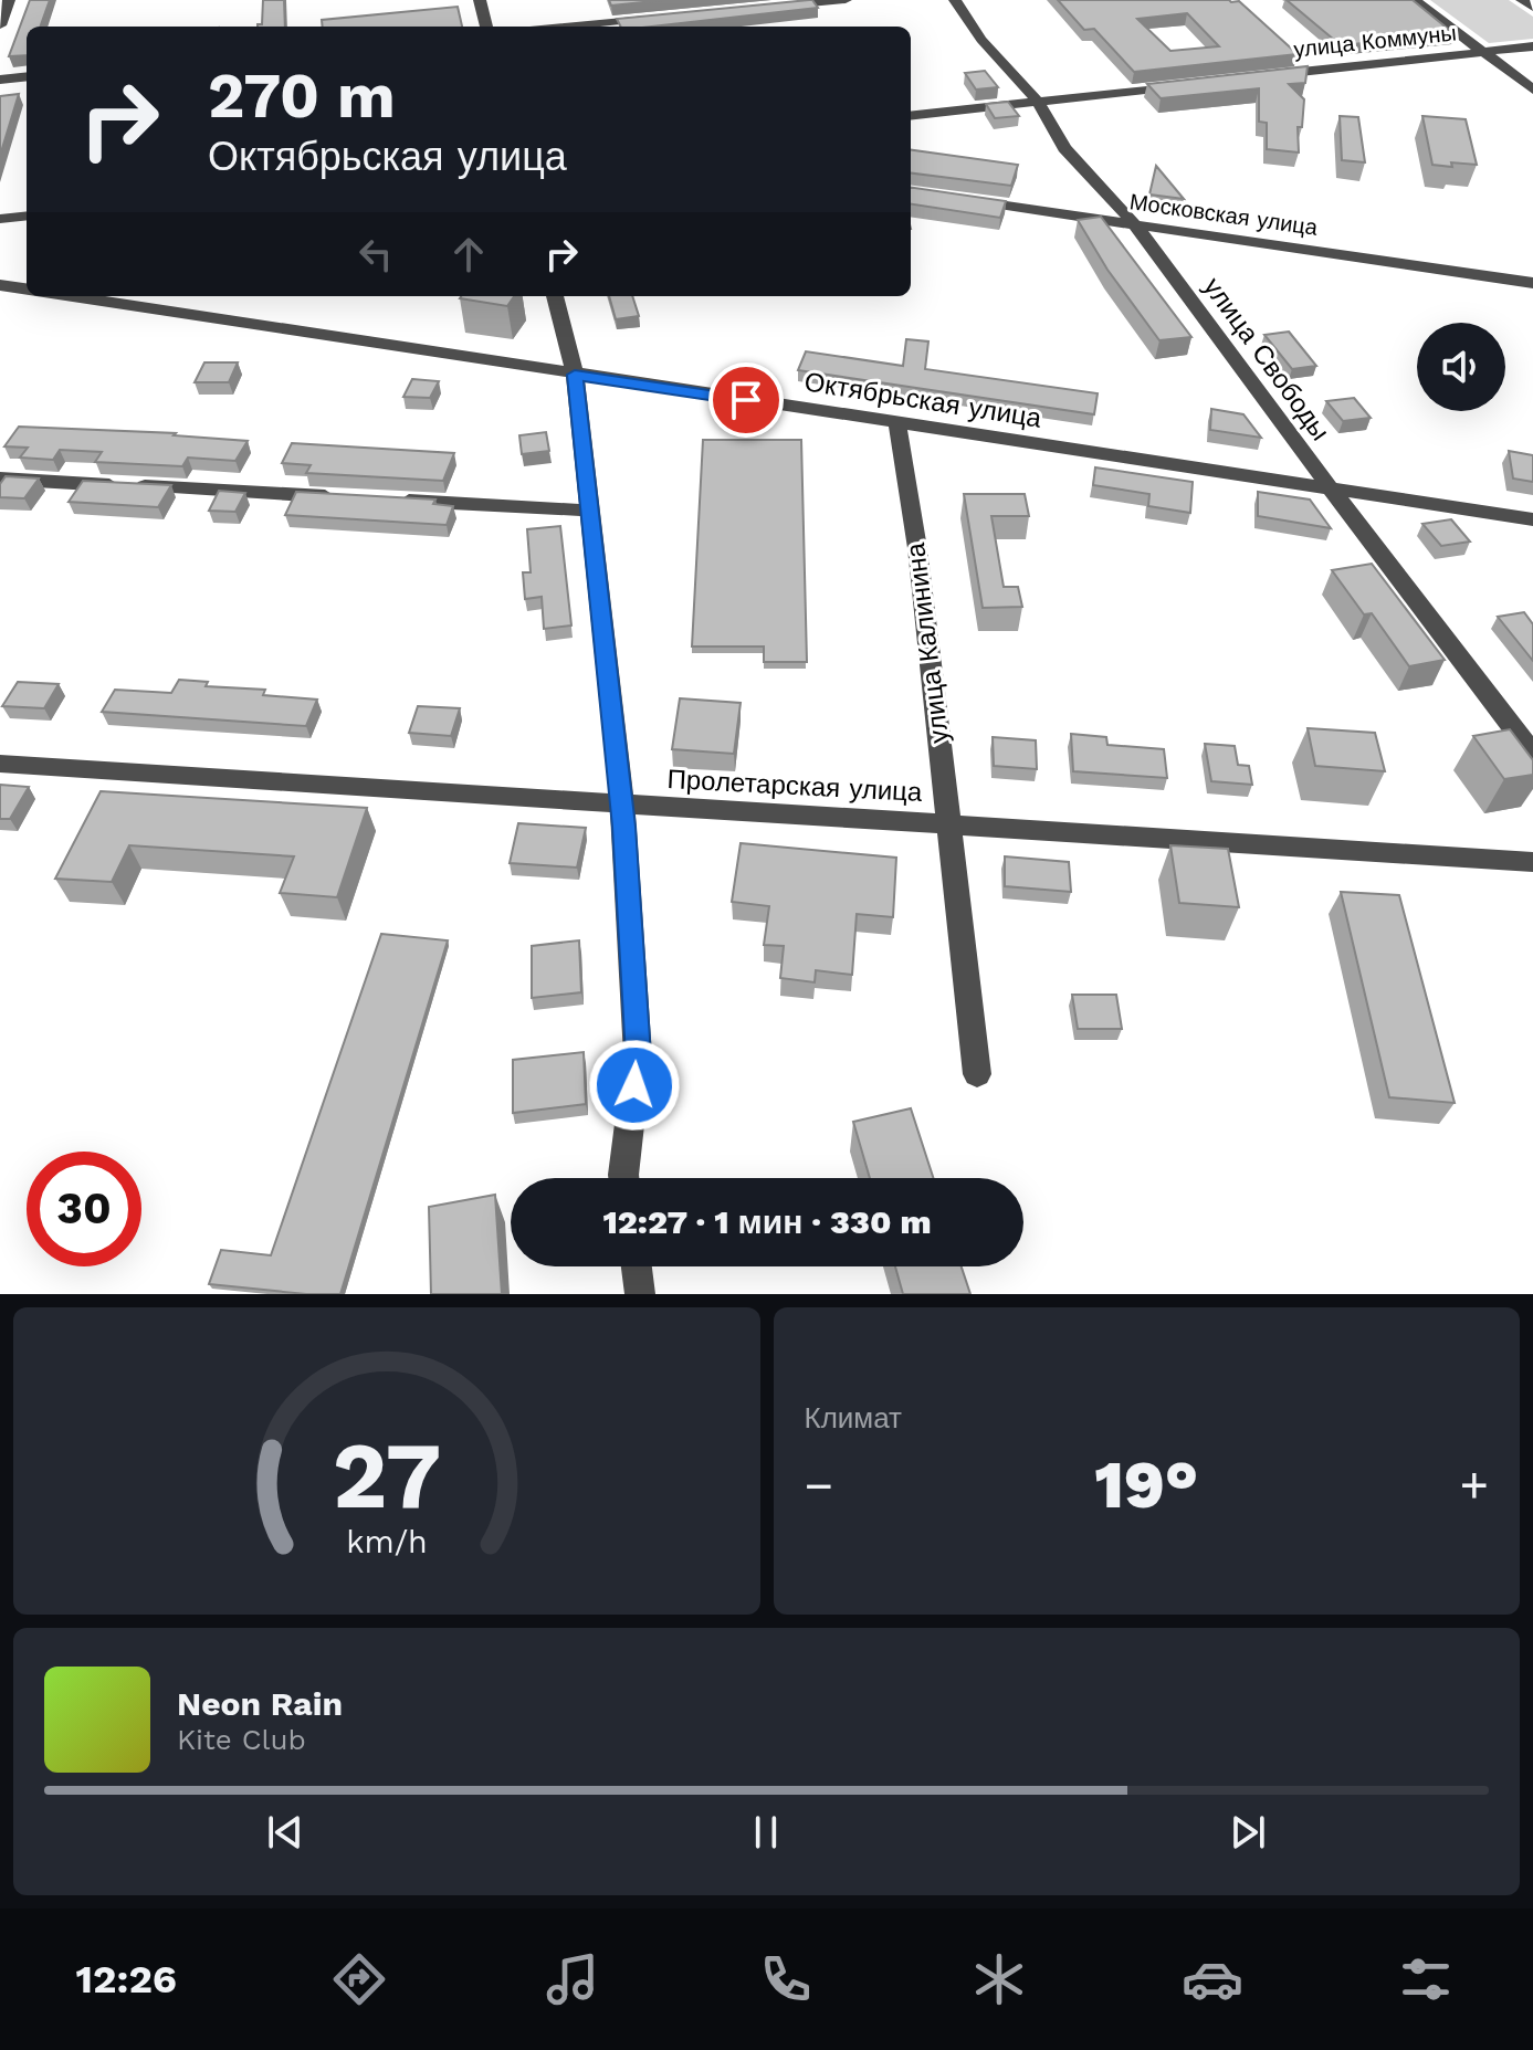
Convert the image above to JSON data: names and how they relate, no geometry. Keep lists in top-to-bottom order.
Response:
{
  "streets": {
    "street": [
      "улица Коммуны",
      "Московская улица",
      "улица Свободы",
      "Октябрьская улица",
      "улица Калинина",
      "Пролетарская улица"
    ]
  },
  "crossings": [
    ["Московская улица", "улица Свободы"],
    ["улица Свободы", "Октябрьская улица"],
    ["Октябрьская улица", "улица Калинина"],
    ["улица Калинина", "Пролетарская улица"]
  ],
  "page": {
    "turn": ["270 m", "Октябрьская улица"],
    "limit": "30",
    "trip": "12:27 · 1 мин · 330 m",
    "tile": "Климат",
    "heat": ["−", "19°", "+"],
    "song": ["Neon Rain", "Kite Club"],
    "tabs": "12:26",
    "gauge": ["27", "km/h"]
  }
}
